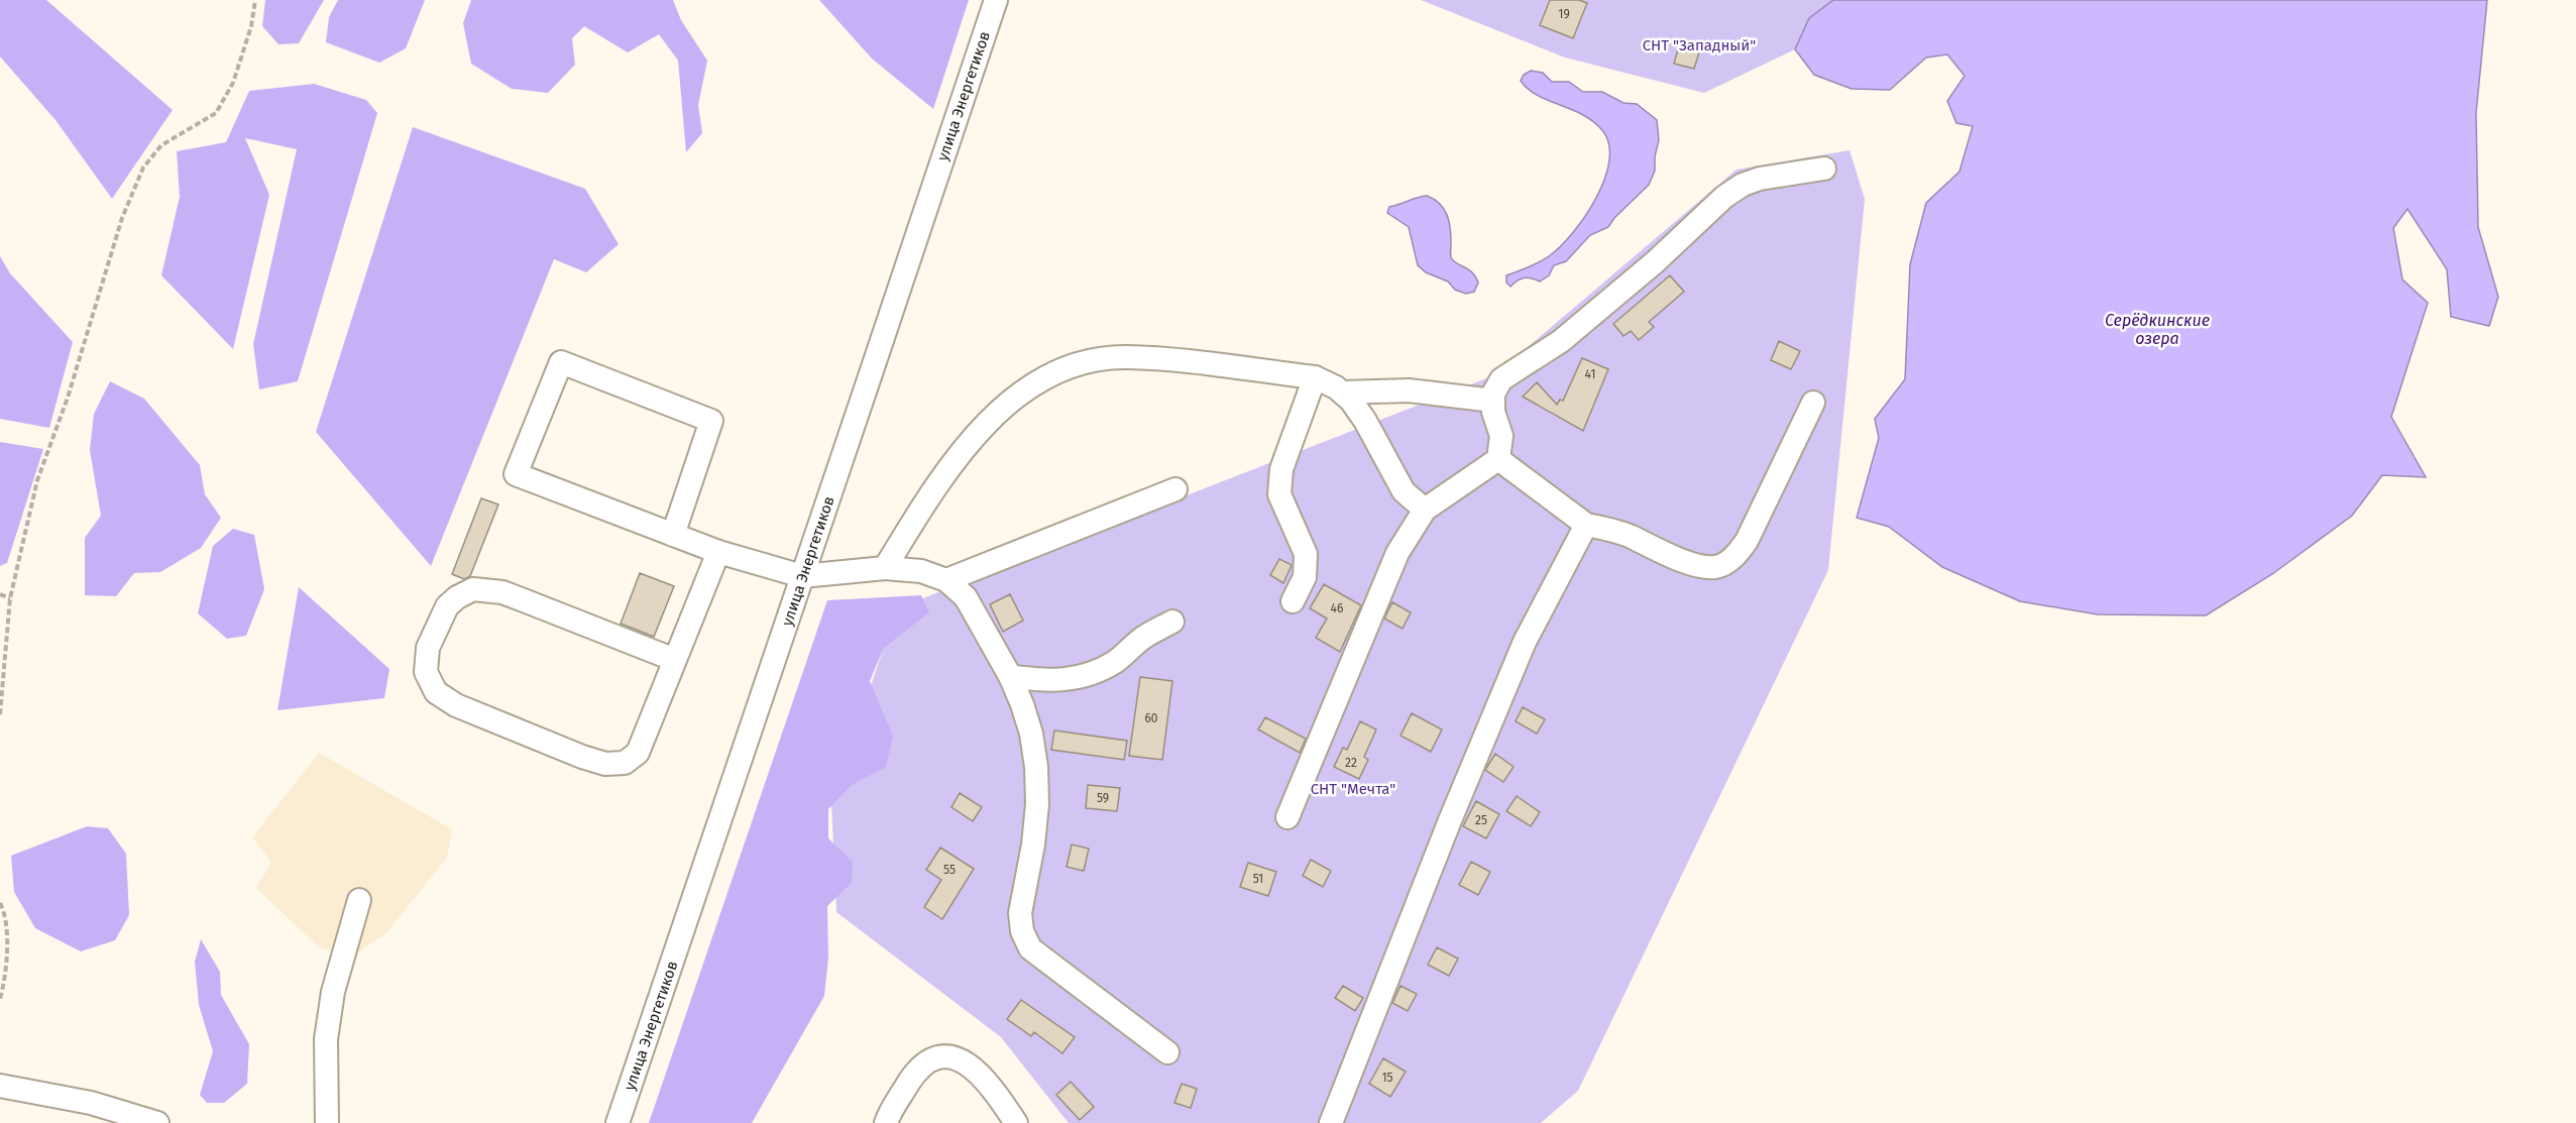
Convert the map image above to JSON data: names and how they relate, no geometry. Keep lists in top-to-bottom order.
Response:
{
  "streets": {
    "street": ["улица Энергетиков"]
  },
  "water": ["Серёдкинские озера"],
  "parks": ["СНТ \"Западный\"", "СНТ \"Мечта\""],
  "house_numbers": [
    "19",
    "41",
    "46",
    "60",
    "22",
    "59",
    "25",
    "55",
    "51",
    "15"
  ]
}
